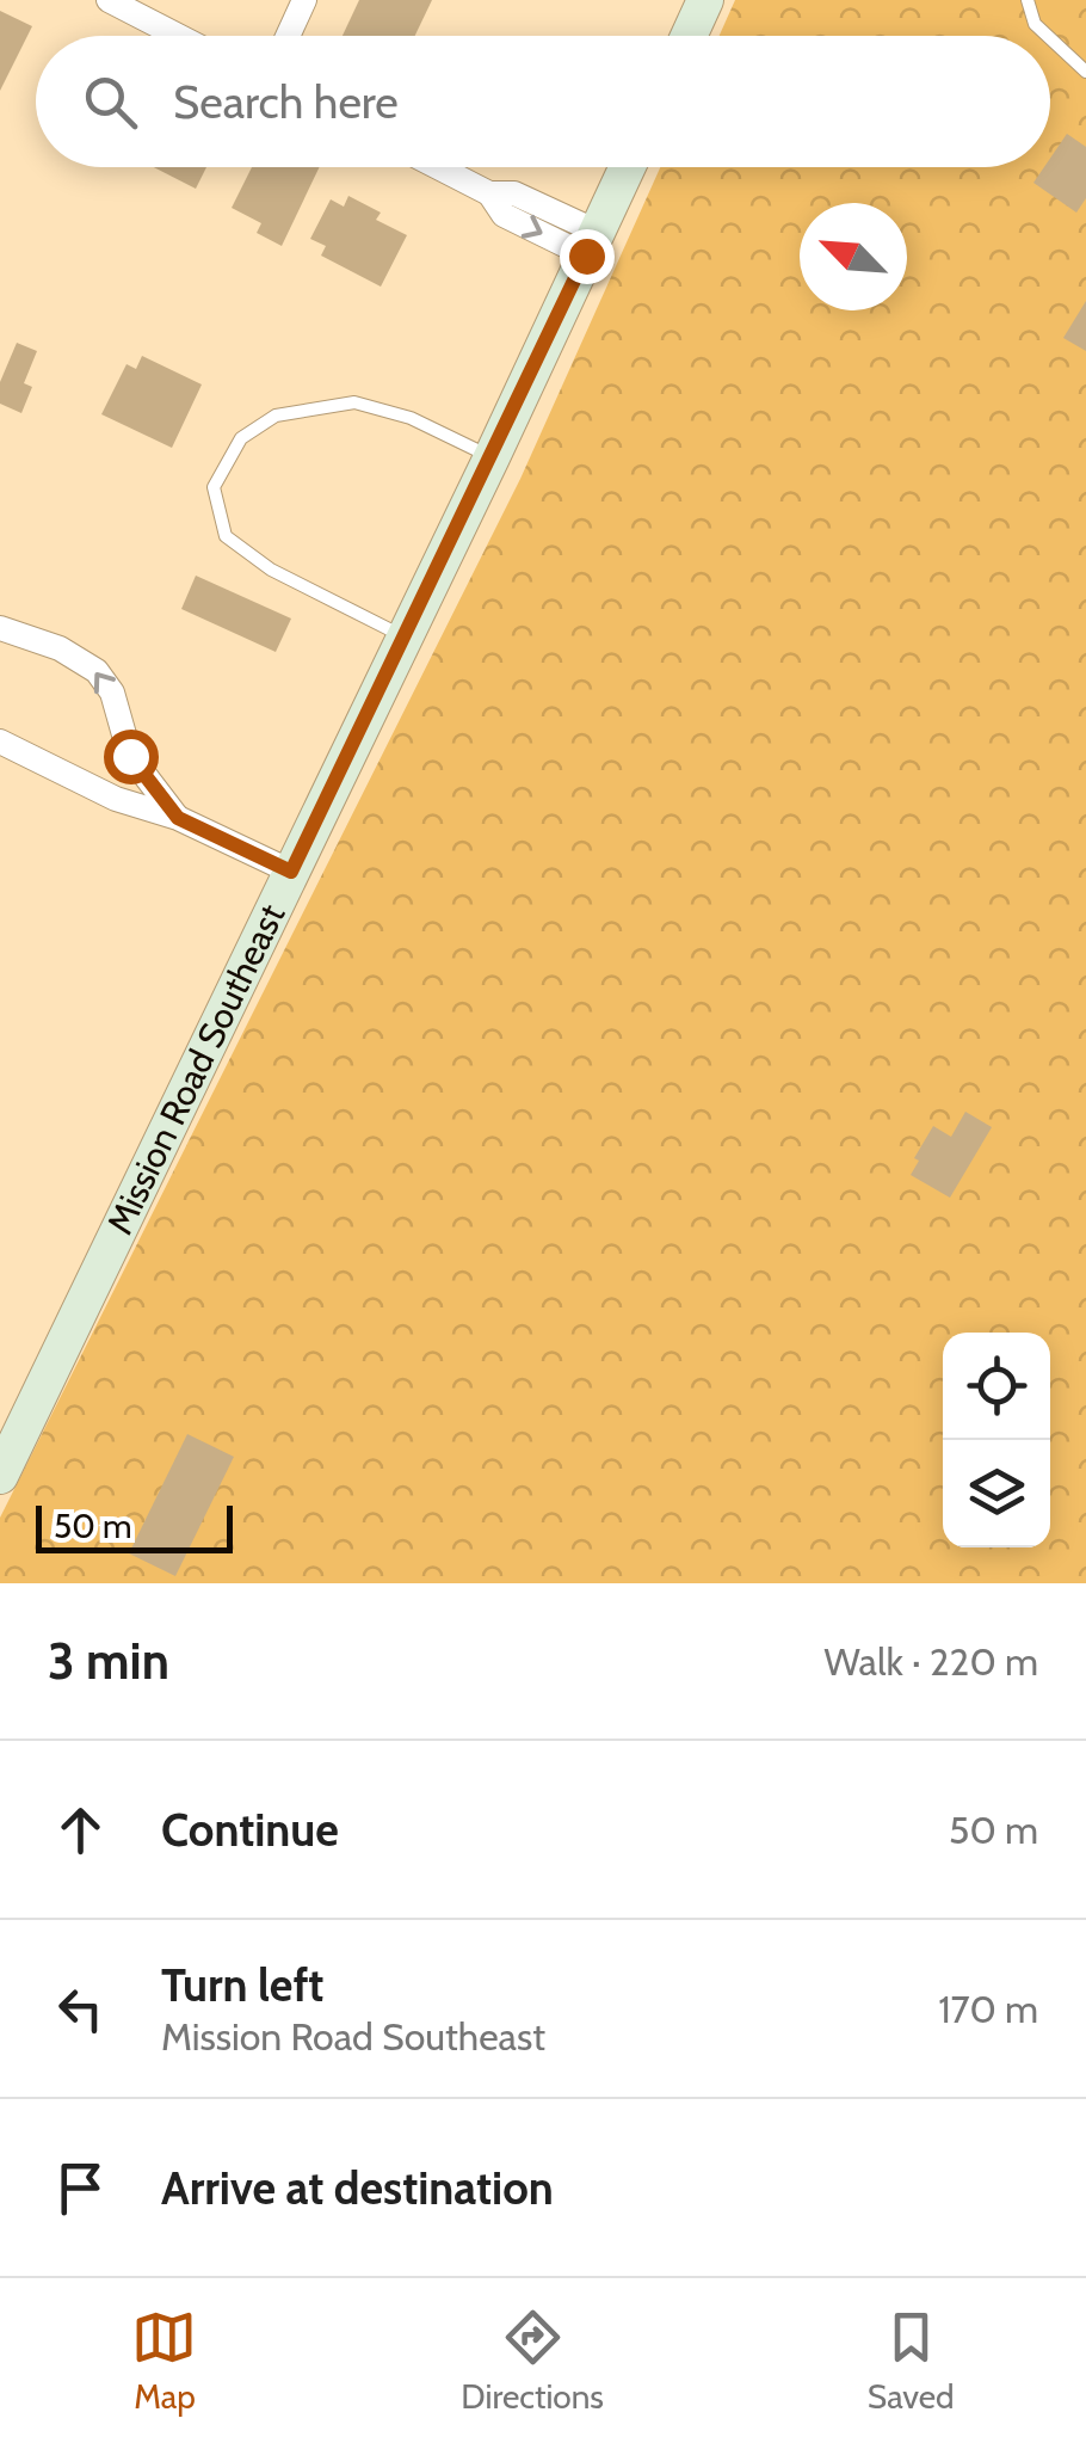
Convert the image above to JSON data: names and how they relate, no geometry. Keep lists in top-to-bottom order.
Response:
{
  "streets": {
    "main road": ["Mission Road Southeast"]
  },
  "scale_bar": "50 m",
  "north": "top left",
  "page": {
    "search": "Search here",
    "scale": "50 m",
    "heading": ["3 min", "Walk · 220 m"],
    "list": [
      ["Continue", "50 m"],
      ["Turn left", "Mission Road Southeast", "170 m"],
      "Arrive at destination"
    ],
    "nav": ["Map", "Directions", "Saved"]
  }
}
